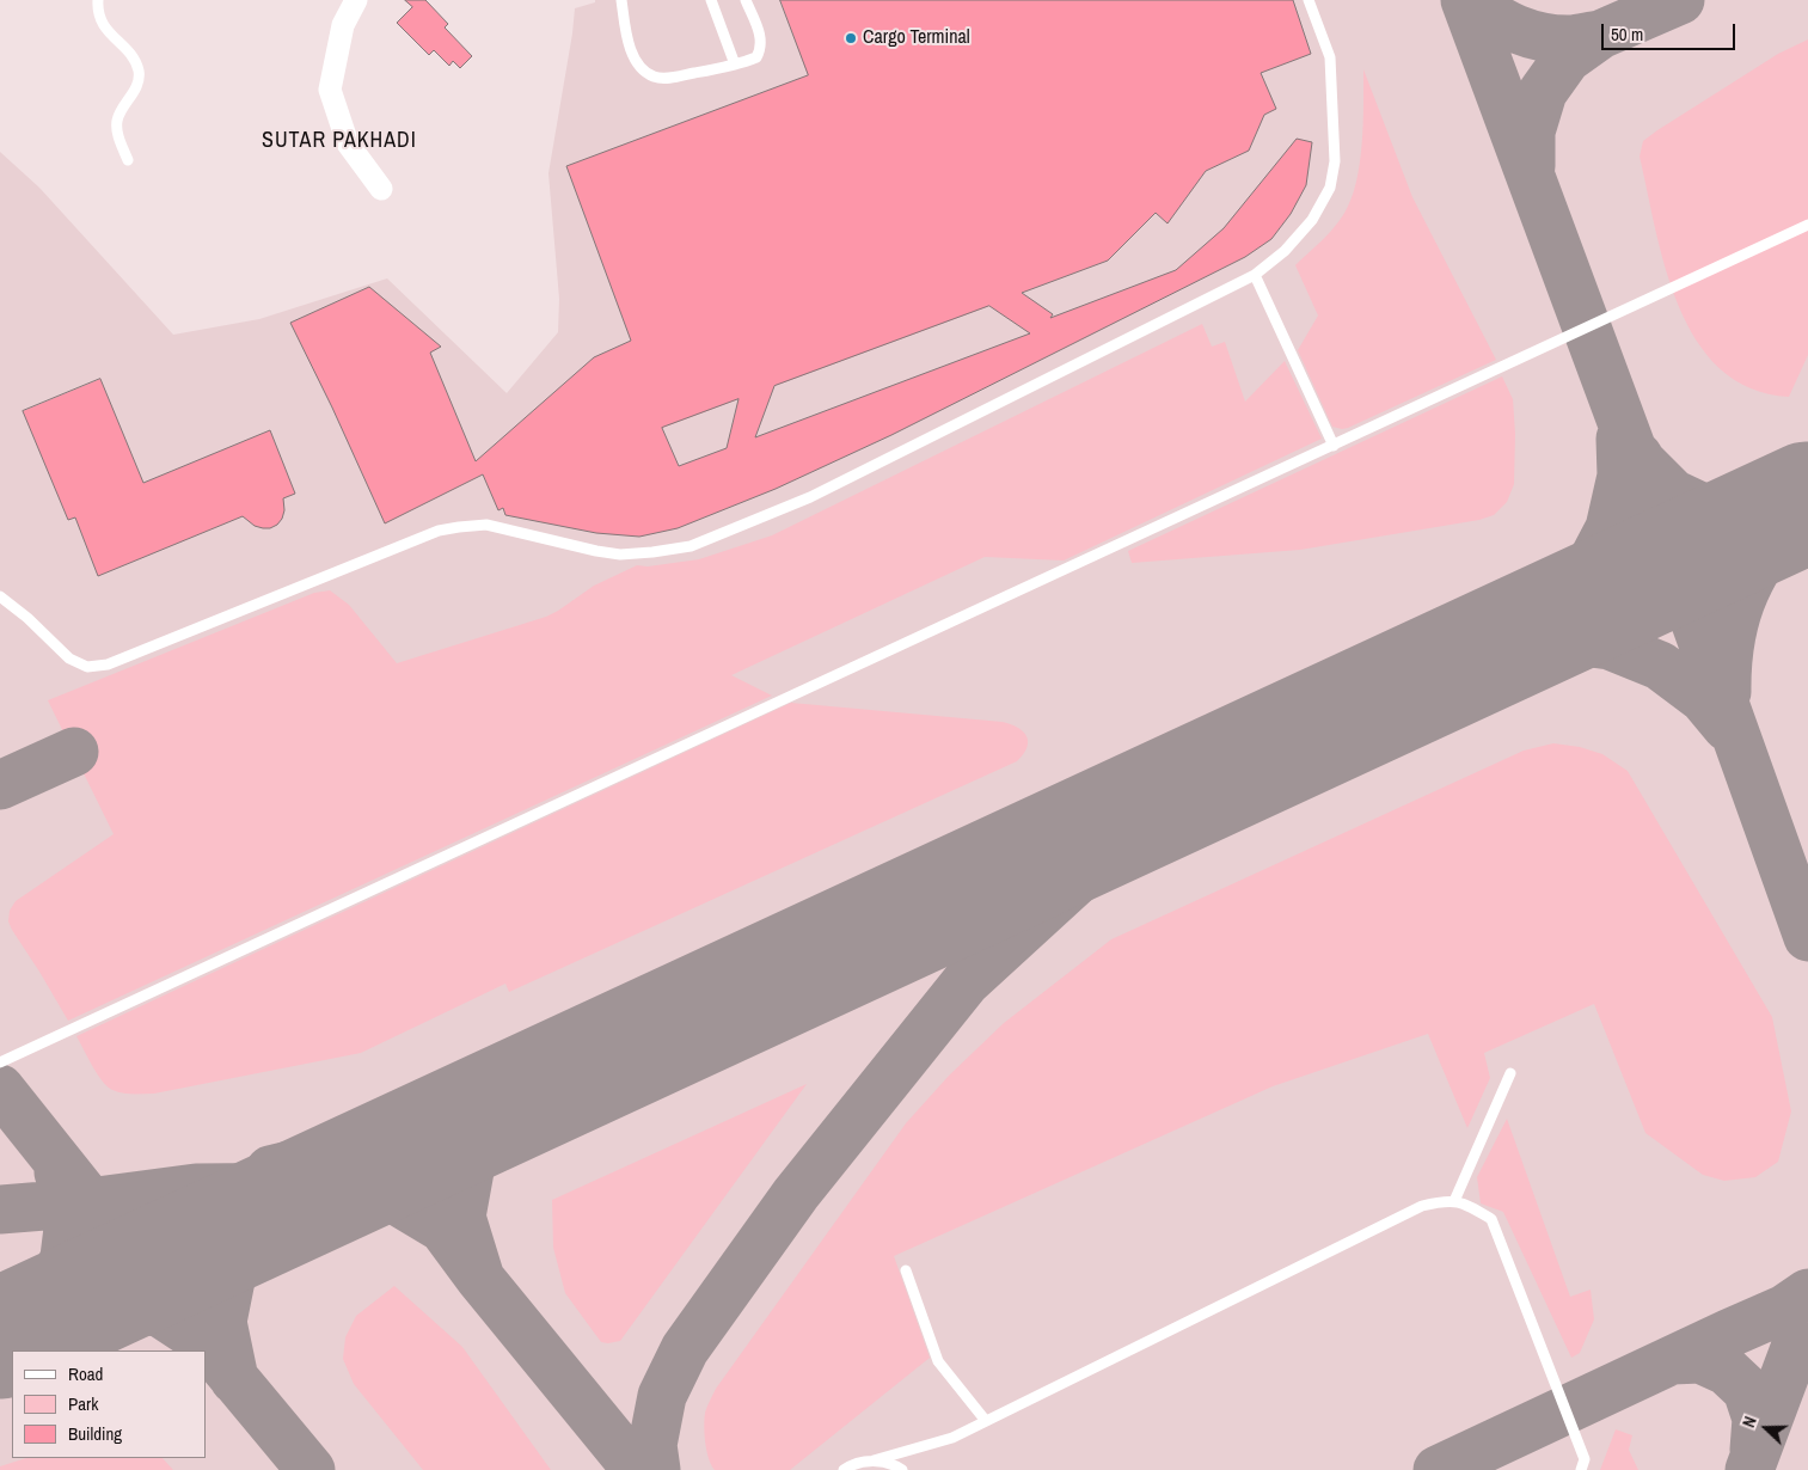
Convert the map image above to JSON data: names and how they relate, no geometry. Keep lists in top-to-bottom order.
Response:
{
  "districts": ["SUTAR PAKHADI"],
  "places": ["Cargo Terminal"],
  "legend": ["Road", "Park", "Building"],
  "scale_bar": "50 m",
  "north": "left"
}
